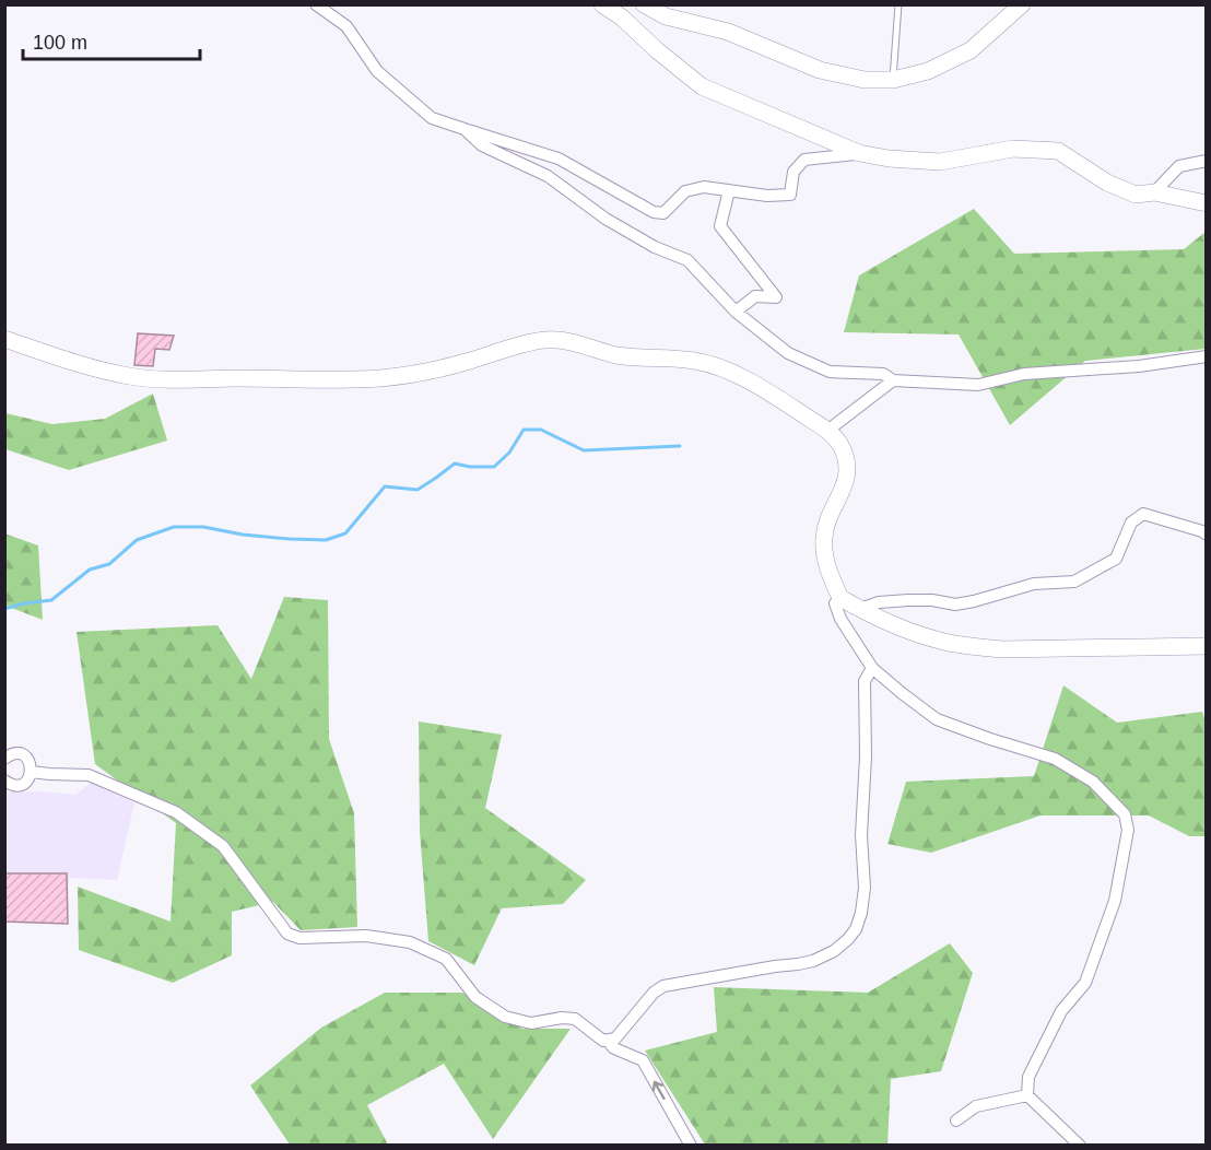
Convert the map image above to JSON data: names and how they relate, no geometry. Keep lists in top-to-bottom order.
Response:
{
  "scale_bar": "100 m"
}
